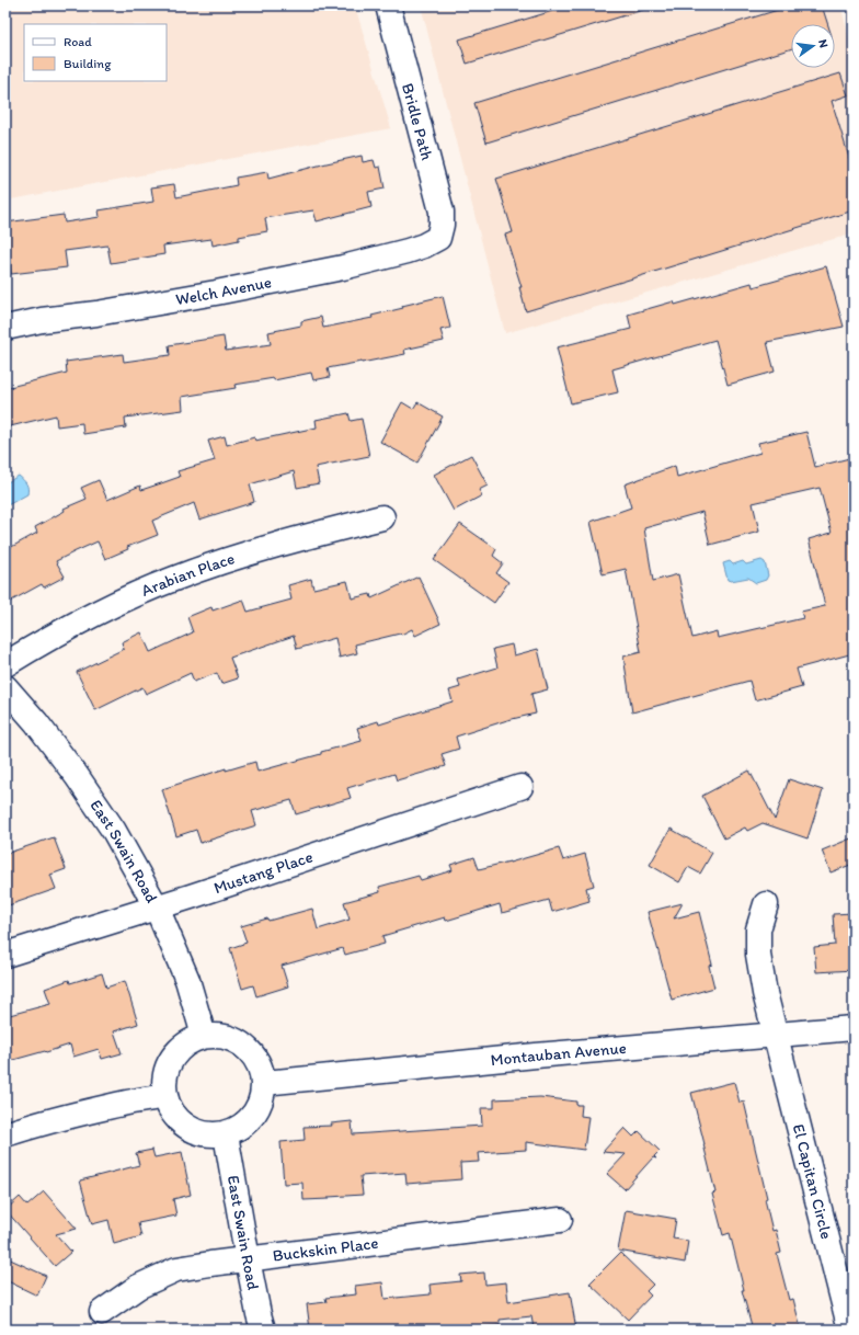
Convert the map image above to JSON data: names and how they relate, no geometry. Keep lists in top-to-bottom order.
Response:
{
  "streets": {
    "street": [
      "Bridle Path",
      "Welch Avenue",
      "Arabian Place",
      "East Swain Road",
      "Mustang Place",
      "Montauban Avenue",
      "El Capitan Circle",
      "Buckskin Place"
    ]
  },
  "crossings": [
    ["Bridle Path", "Welch Avenue"],
    ["East Swain Road", "Mustang Place"],
    ["East Swain Road", "Montauban Avenue"],
    ["East Swain Road", "Buckskin Place"],
    ["Montauban Avenue", "El Capitan Circle"]
  ],
  "legend": ["Road", "Building"],
  "north": "right"
}
